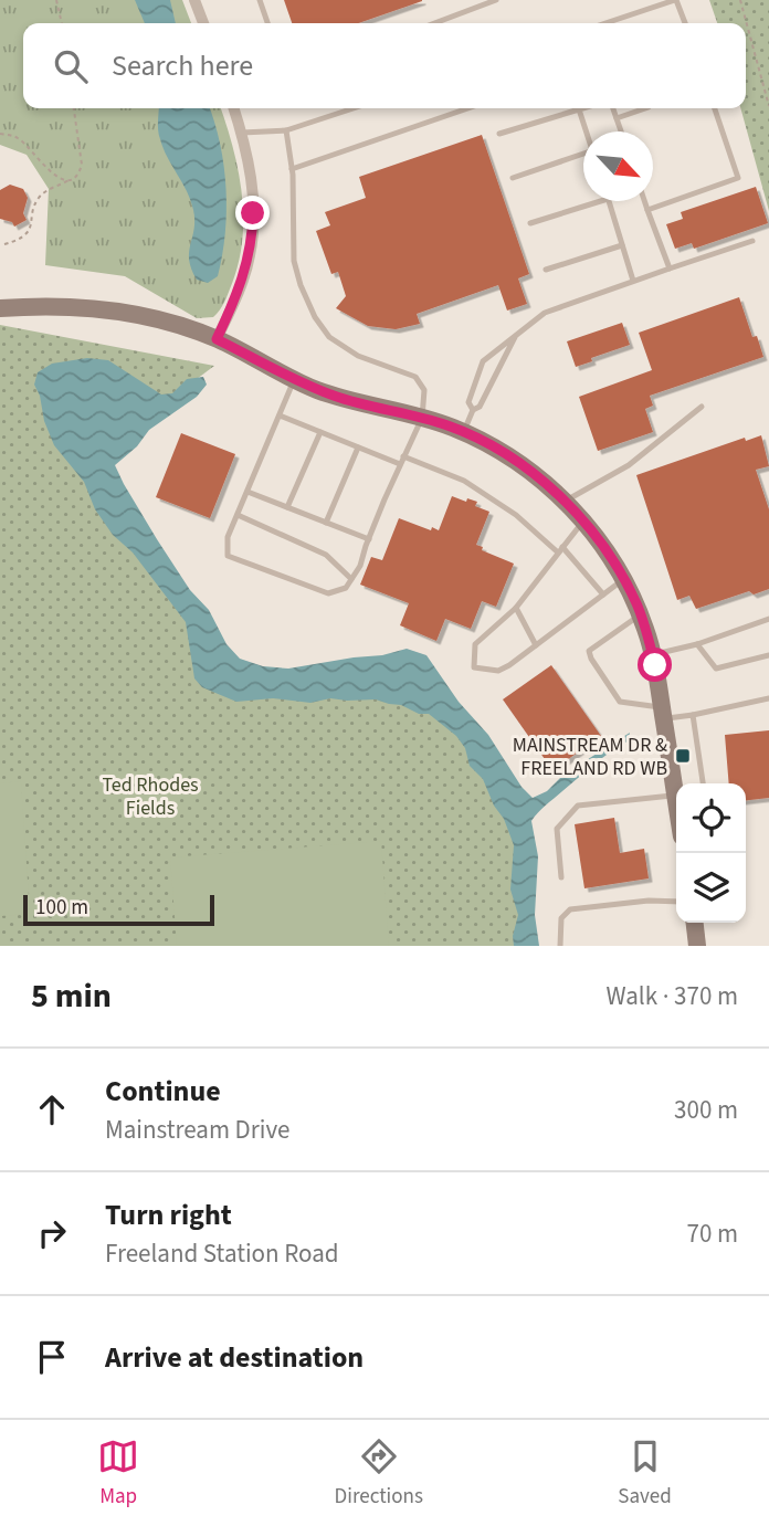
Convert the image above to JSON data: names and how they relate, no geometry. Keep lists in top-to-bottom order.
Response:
{
  "parks": ["Ted Rhodes Fields"],
  "places": {
    "transit": ["MAINSTREAM DR & FREELAND RD WB"]
  },
  "scale_bar": "100 m",
  "north": "bottom right",
  "page": {
    "search": "Search here",
    "scale": "100 m",
    "heading": ["5 min", "Walk · 370 m"],
    "list": [
      ["Continue", "Mainstream Drive", "300 m"],
      ["Turn right", "Freeland Station Road", "70 m"],
      "Arrive at destination"
    ],
    "nav": ["Map", "Directions", "Saved"]
  }
}
